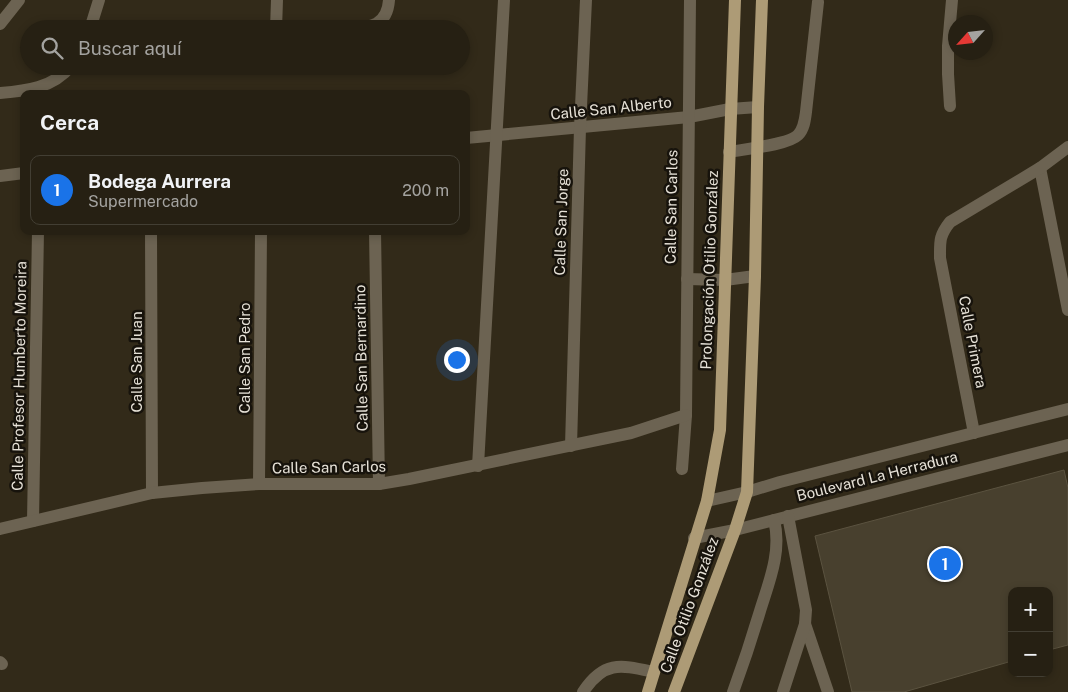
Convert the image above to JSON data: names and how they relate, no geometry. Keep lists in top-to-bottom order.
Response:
{
  "streets": {
    "main road": ["Prolongación Otilio González", "Calle Otilio González"],
    "street": [
      "Calle San Alberto",
      "Calle San Carlos",
      "Calle San Jorge",
      "Calle Primera",
      "Calle San Pedro",
      "Calle San Bernardino",
      "Calle San Juan",
      "Calle Profesor Humberto Moreira",
      "Boulevard La Herradura"
    ]
  },
  "crossings": [
    ["Calle San Alberto", "Calle San Carlos"],
    ["Calle San Alberto", "Calle San Jorge"],
    ["Calle San Alberto", "Prolongación Otilio González"],
    ["Calle San Carlos", "Calle San Jorge"],
    ["Calle San Carlos", "Calle San Pedro"],
    ["Calle San Carlos", "Calle San Bernardino"],
    ["Calle San Carlos", "Calle San Juan"],
    ["Calle San Carlos", "Calle Profesor Humberto Moreira"],
    ["Prolongación Otilio González", "Boulevard La Herradura"],
    ["Prolongación Otilio González", "Calle Otilio González"],
    ["Calle Primera", "Boulevard La Herradura"],
    ["Boulevard La Herradura", "Calle Otilio González"]
  ],
  "north": "bottom left",
  "page": {
    "search": "Buscar aquí",
    "heading": "Cerca",
    "list": [
      {
        "mark": "1",
        "name": "Bodega Aurrera",
        "note": "Supermercado",
        "value": "200 m"
      }
    ],
    "pins": "1",
    "map_buttons": ["+", "−"]
  }
}
